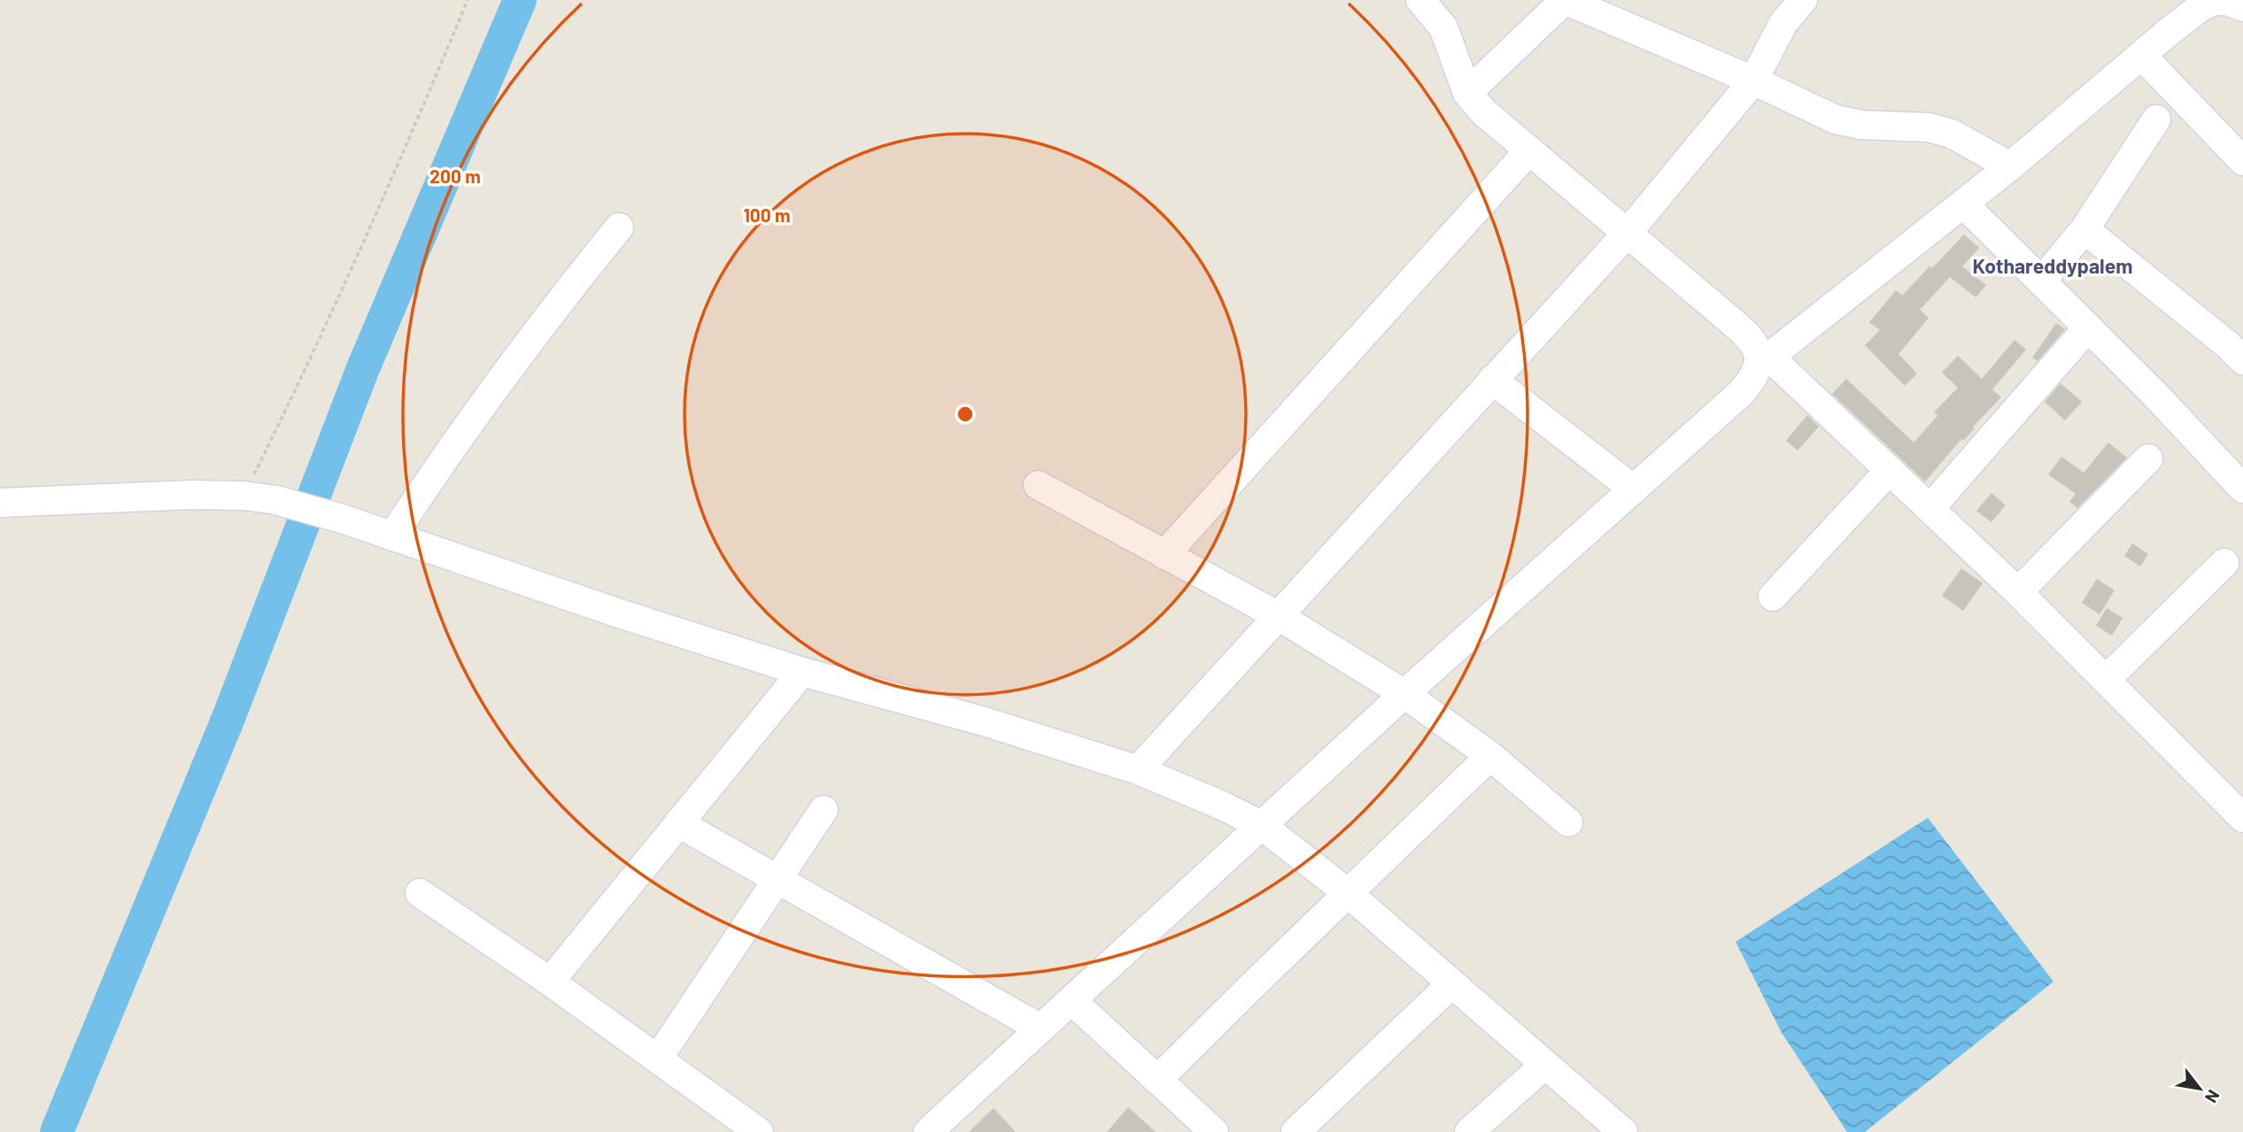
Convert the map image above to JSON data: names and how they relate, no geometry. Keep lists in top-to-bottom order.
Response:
{
  "districts": ["Kothareddypalem"],
  "north": "bottom right",
  "rings": ["200 m", "100 m"]
}
